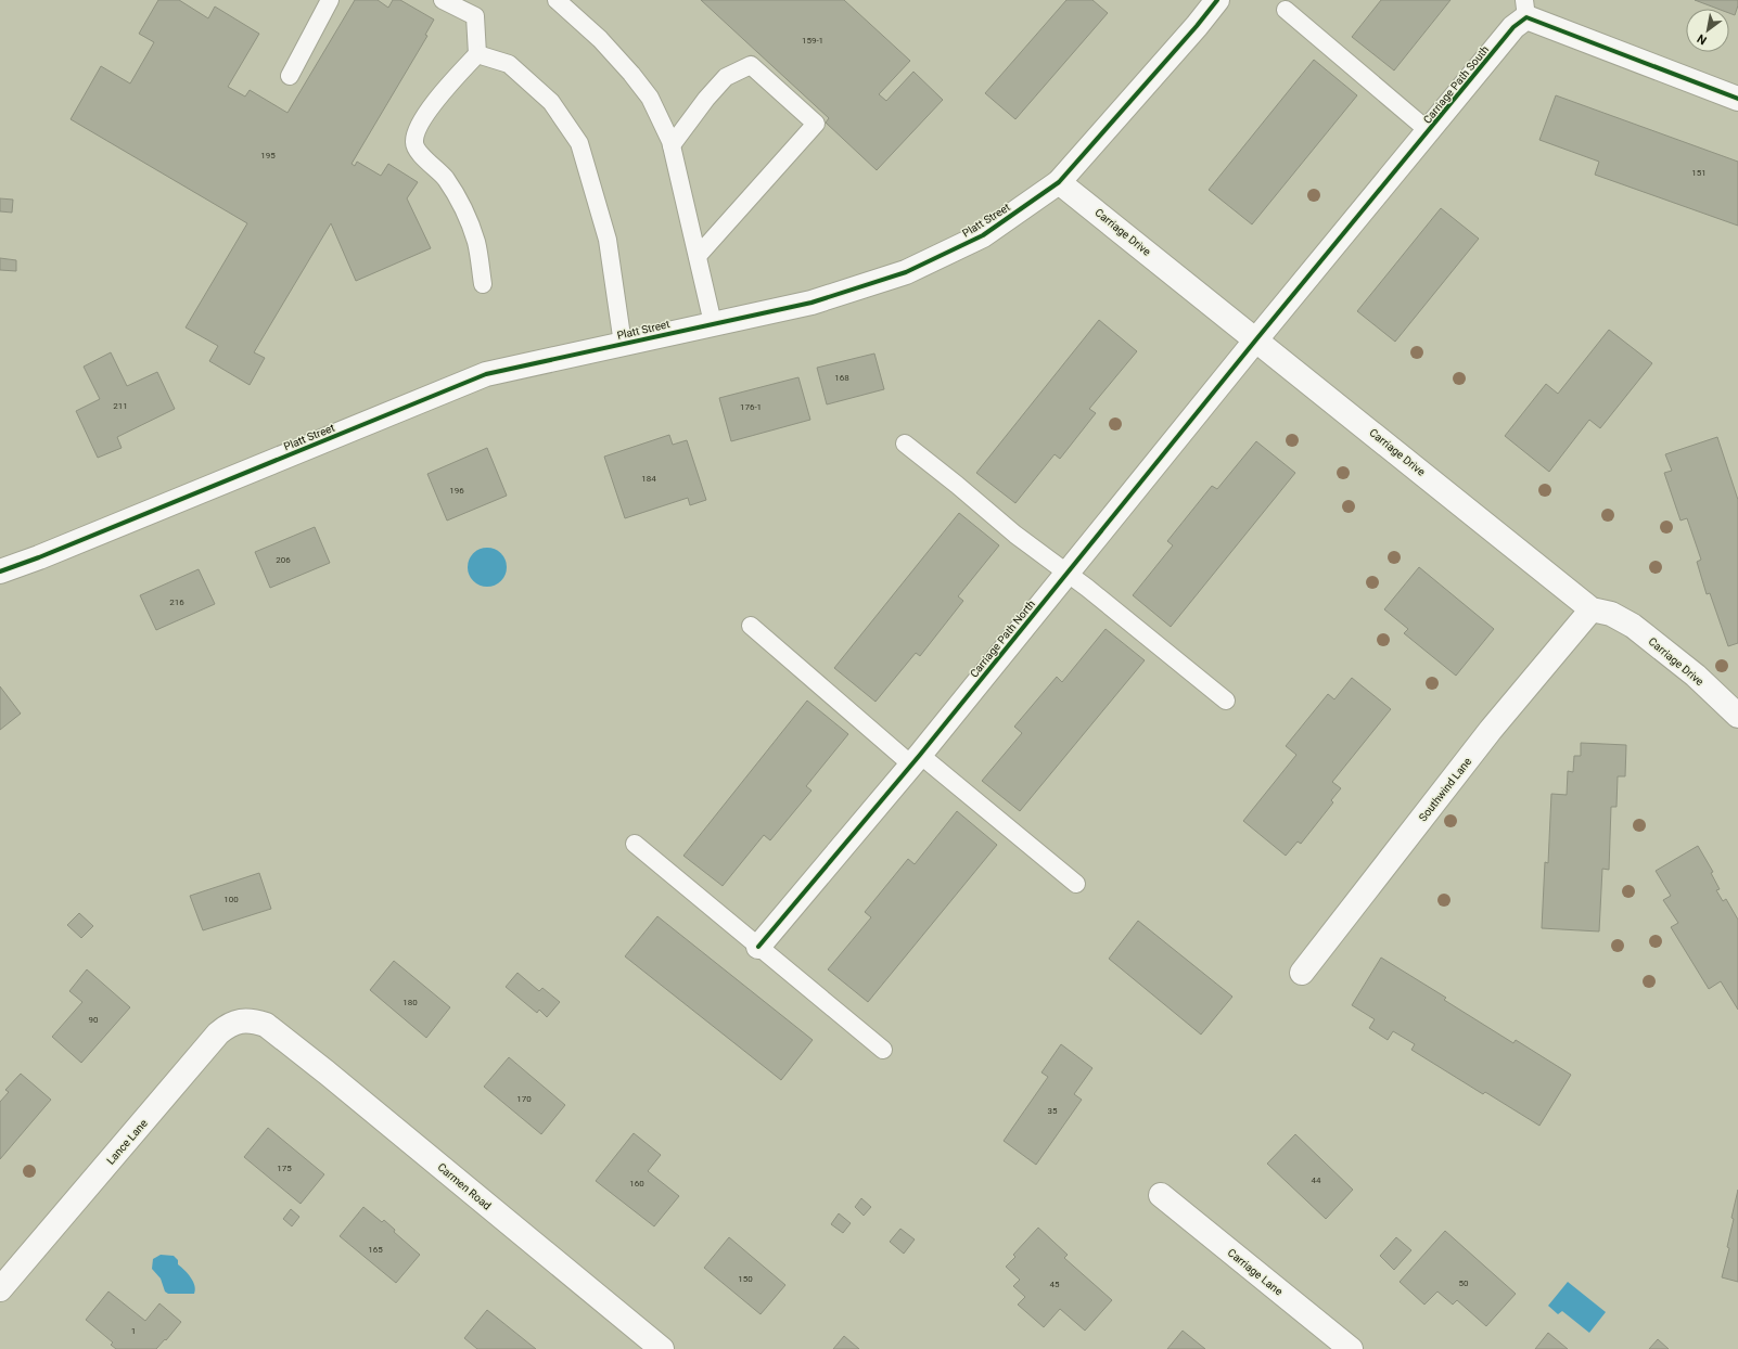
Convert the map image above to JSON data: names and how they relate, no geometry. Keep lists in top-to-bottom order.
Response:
{
  "streets": {
    "street": [
      "Carriage Path South",
      "Platt Street",
      "Carriage Drive",
      "Carriage Path North",
      "Southwind Lane",
      "Lance Lane",
      "Carmen Road",
      "Carriage Lane"
    ]
  },
  "crossings": [
    ["Carriage Path South", "Carriage Drive"],
    ["Carriage Path South", "Carriage Path North"],
    ["Platt Street", "Carriage Drive"],
    ["Carriage Drive", "Carriage Path North"],
    ["Carriage Drive", "Southwind Lane"],
    ["Lance Lane", "Carmen Road"]
  ],
  "house_numbers": [
    "159-1",
    "195",
    "151",
    "168",
    "211",
    "176-1",
    "184",
    "196",
    "206",
    "216",
    "100",
    "180",
    "90",
    "170",
    "35",
    "175",
    "44",
    "160",
    "165",
    "150",
    "50",
    "45",
    "1"
  ],
  "north": "bottom left"
}
